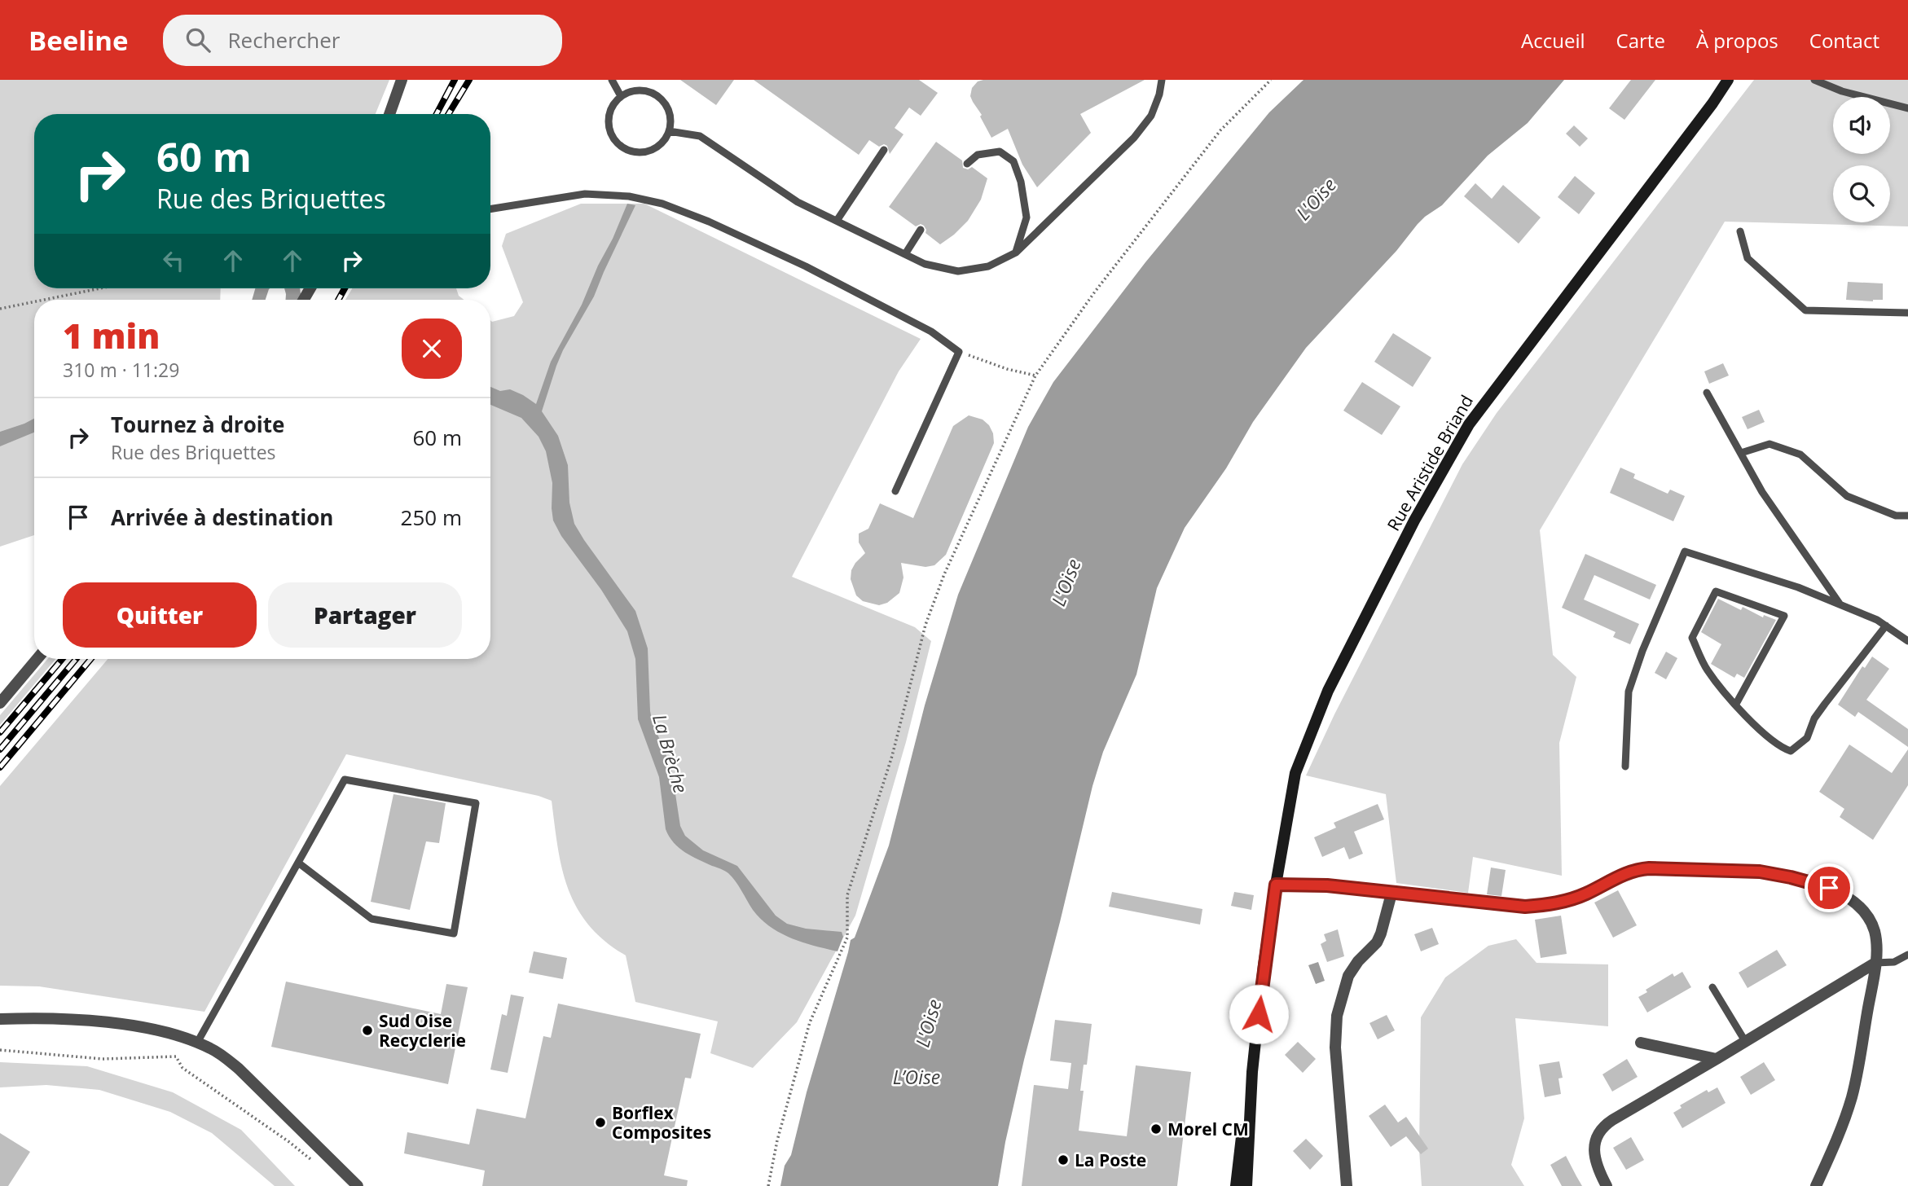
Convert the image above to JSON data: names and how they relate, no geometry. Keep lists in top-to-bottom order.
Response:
{
  "streets": {
    "main road": ["Rue Aristide Briand"]
  },
  "water": ["L'Oise", "La Brèche", "L’Oise"],
  "places": [
    "Sud Oise Recyclerie",
    "Borflex Composites",
    "Morel CM",
    "La Poste"
  ],
  "page": {
    "header": "Beeline",
    "search": "Rechercher",
    "nav": [
      "Accueil",
      "Carte",
      "À propos",
      "Contact"
    ],
    "turn": ["60 m", "Rue des Briquettes"],
    "heading": ["1 min", "310 m · 11:29"],
    "list": [
      {
        "name": "Tournez à droite",
        "note": "Rue des Briquettes",
        "value": "60 m"
      },
      {
        "name": "Arrivée à destination",
        "value": "250 m"
      }
    ],
    "buttons": ["Quitter", "Partager"]
  }
}
